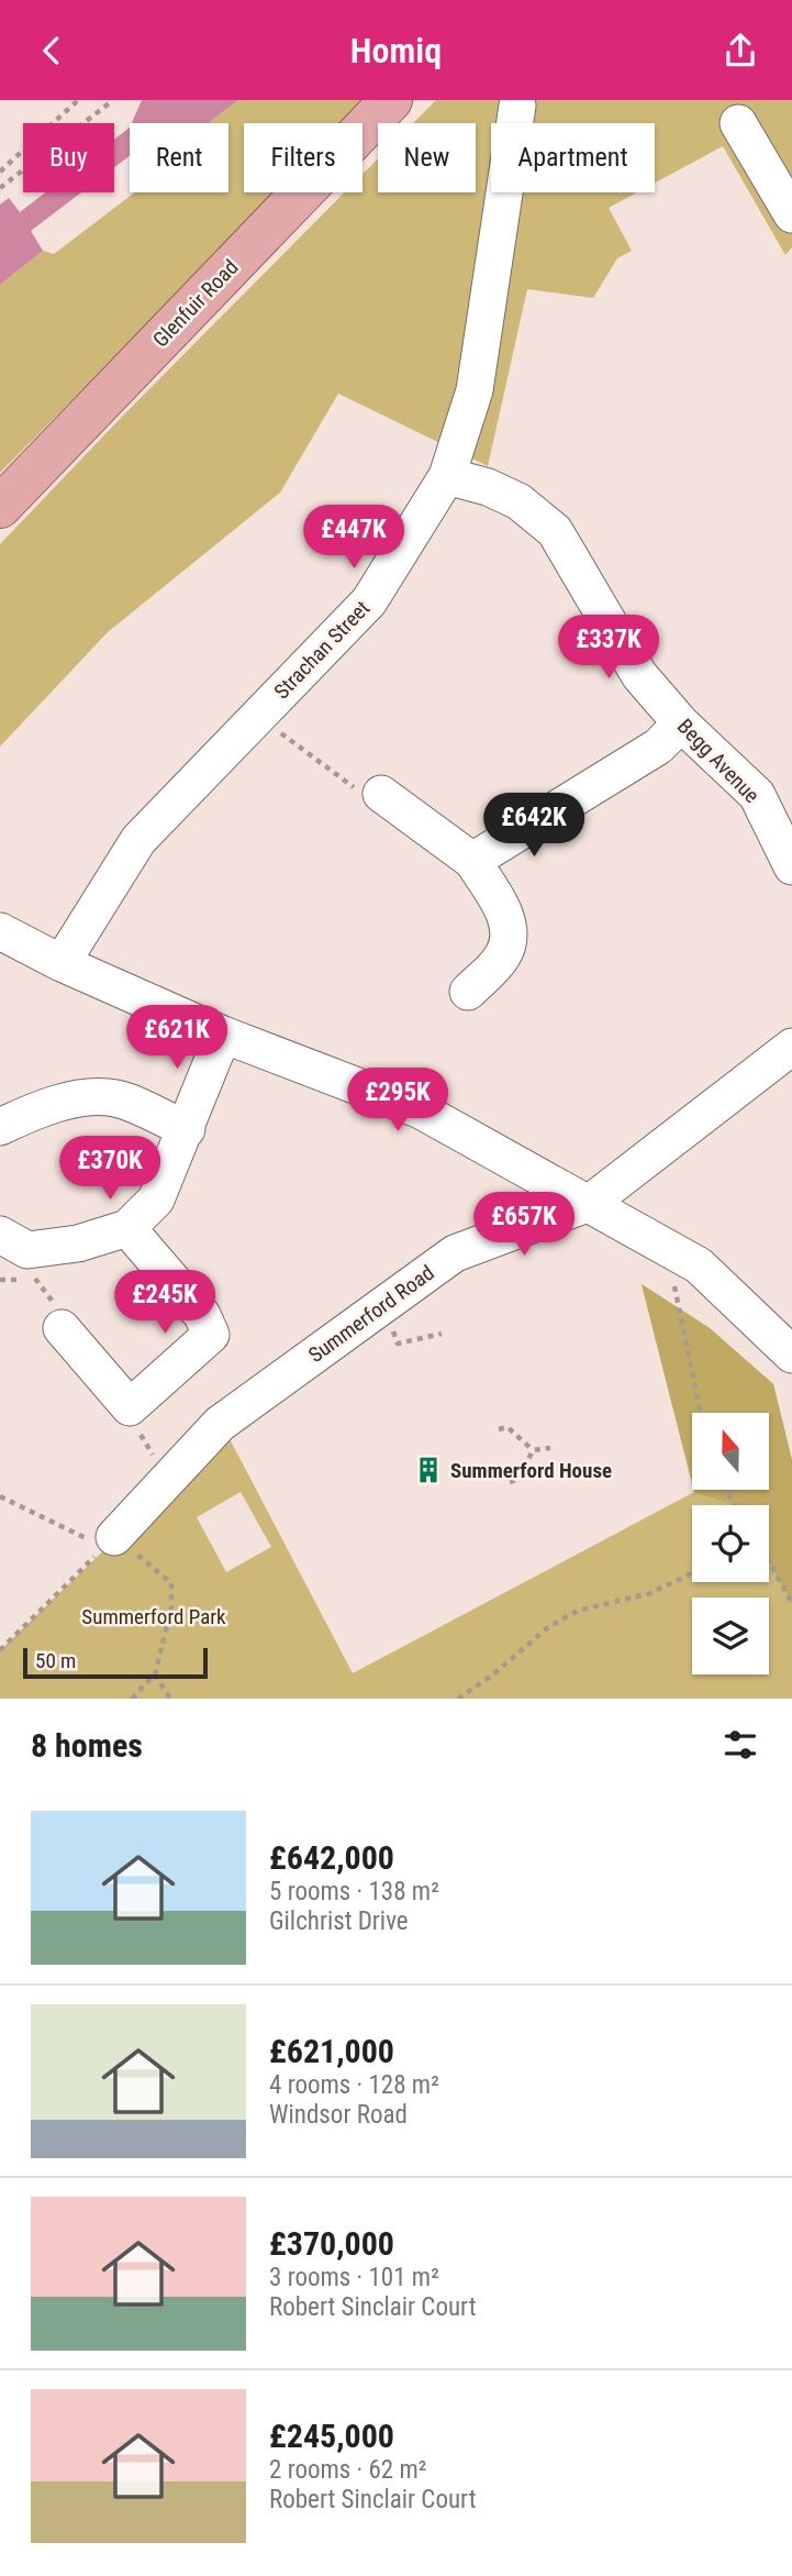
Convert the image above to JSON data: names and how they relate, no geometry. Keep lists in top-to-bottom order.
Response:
{
  "streets": {
    "main road": ["Glenfuir Road"],
    "street": ["Strachan Street", "Begg Avenue", "Summerford Road"]
  },
  "crossings": [
    ["Strachan Street", "Begg Avenue"]
  ],
  "parks": ["Summerford Park"],
  "places": {
    "building": ["Summerford House"]
  },
  "scale_bar": "50 m",
  "north": "top",
  "page": {
    "header": "Homiq",
    "chip": [
      "Buy",
      "Rent",
      "Filters",
      "New",
      "Apartment"
    ],
    "price": [
      "£447K",
      "£337K",
      "£642K",
      "£621K",
      "£295K",
      "£370K",
      "£657K",
      "£245K"
    ],
    "scale": "50 m",
    "heading": "8 homes",
    "list": [
      {
        "name": "£642,000",
        "note": "5 rooms · 138 m² · Gilchrist Drive"
      },
      {
        "name": "£621,000",
        "note": "4 rooms · 128 m² · Windsor Road"
      },
      {
        "name": "£370,000",
        "note": "3 rooms · 101 m² · Robert Sinclair Court"
      },
      {
        "name": "£245,000",
        "note": "2 rooms · 62 m² · Robert Sinclair Court"
      }
    ]
  }
}
